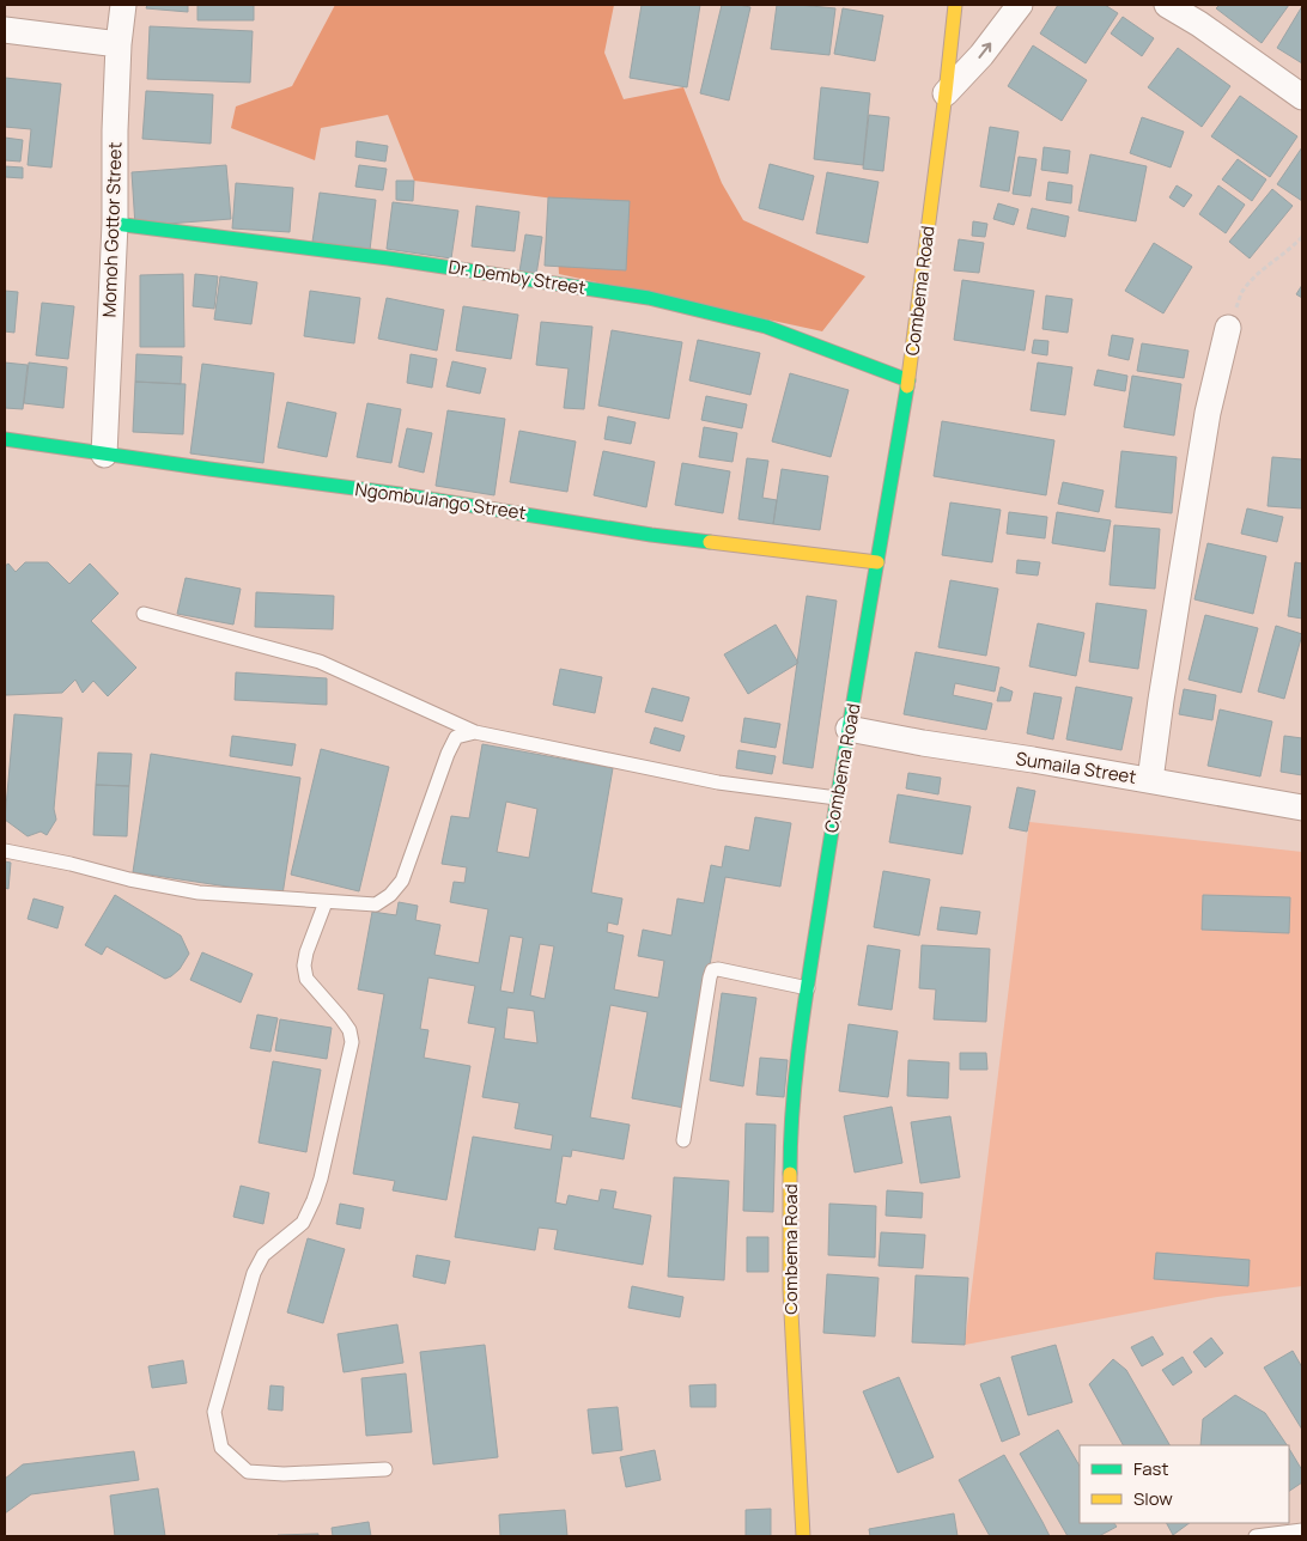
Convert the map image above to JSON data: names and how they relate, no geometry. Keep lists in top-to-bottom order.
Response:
{
  "streets": {
    "street": [
      "Momoh Gottor Street",
      "Dr. Demby Street",
      "Combema Road",
      "Ngombulango Street",
      "Sumaila Street"
    ]
  },
  "crossings": [
    ["Momoh Gottor Street", "Dr. Demby Street"],
    ["Momoh Gottor Street", "Ngombulango Street"],
    ["Dr. Demby Street", "Combema Road"],
    ["Combema Road", "Ngombulango Street"],
    ["Combema Road", "Sumaila Street"]
  ],
  "legend": ["Fast", "Slow"]
}
